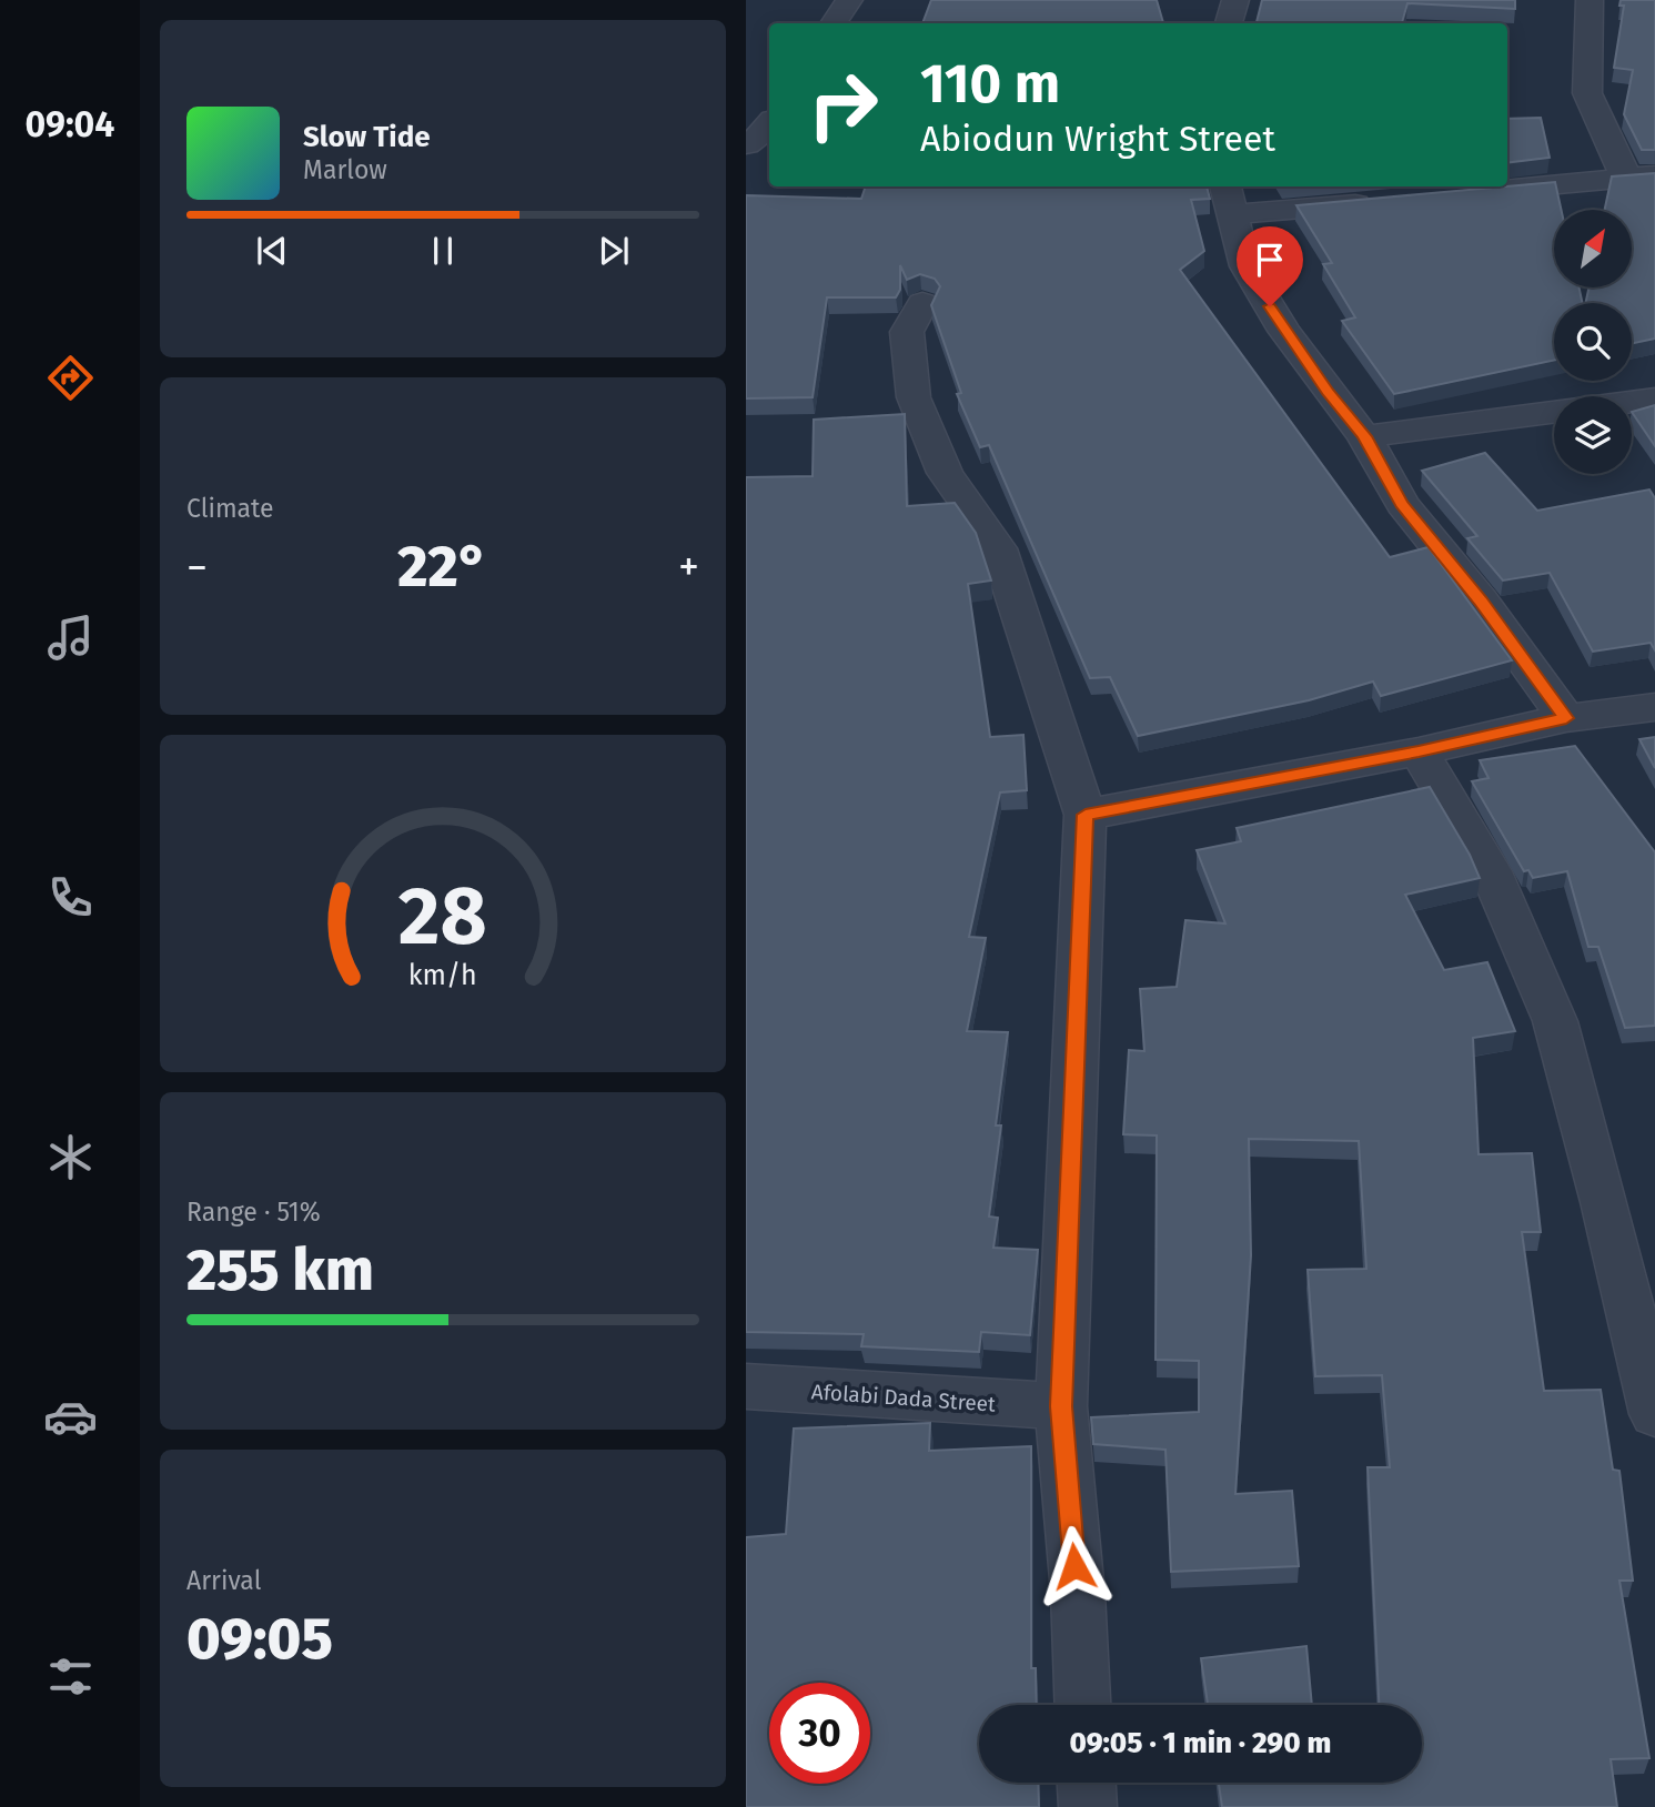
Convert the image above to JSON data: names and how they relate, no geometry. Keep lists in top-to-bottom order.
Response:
{
  "streets": {
    "street": ["Afolabi Dada Street"]
  },
  "north": "top right",
  "page": {
    "tabs": "09:04",
    "turn": ["110 m", "Abiodun Wright Street"],
    "song": ["Slow Tide", "Marlow"],
    "tile": [
      "Climate",
      ["Range · 51%", "255 km"],
      ["Arrival", "09:05"]
    ],
    "heat": ["−", "22°", "+"],
    "limit": "30",
    "trip": "09:05 · 1 min · 290 m",
    "gauge": ["28", "km/h"]
  }
}
